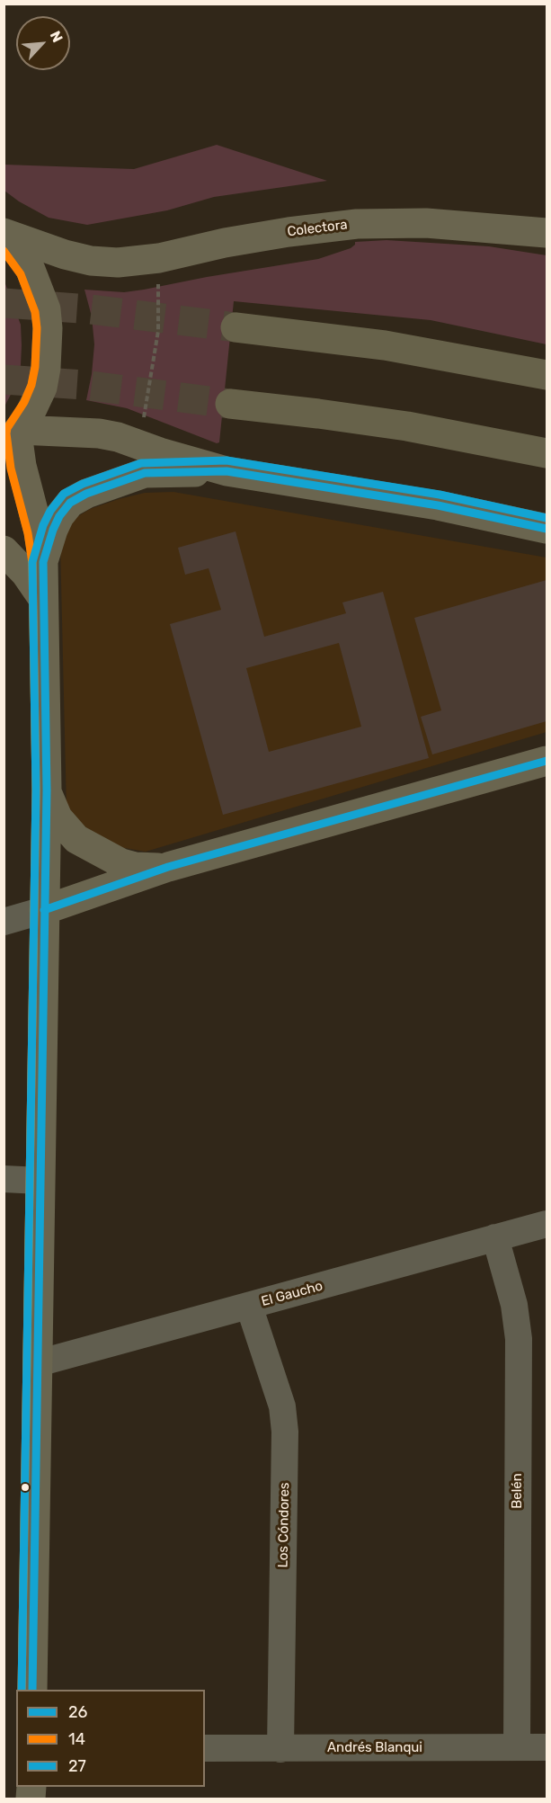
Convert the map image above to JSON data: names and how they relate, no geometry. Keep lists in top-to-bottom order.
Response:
{
  "streets": {
    "main road": ["Colectora"],
    "street": [
      "El Gaucho",
      "Belén",
      "Los Cóndores",
      "Andrés Blanqui"
    ]
  },
  "crossings": [
    ["El Gaucho", "Belén"],
    ["El Gaucho", "Los Cóndores"],
    ["Belén", "Andrés Blanqui"],
    ["Los Cóndores", "Andrés Blanqui"]
  ],
  "lines": ["transit line 14", "transit line 27", "transit line 26"],
  "legend": ["26", "14", "27"],
  "north": "top right"
}
